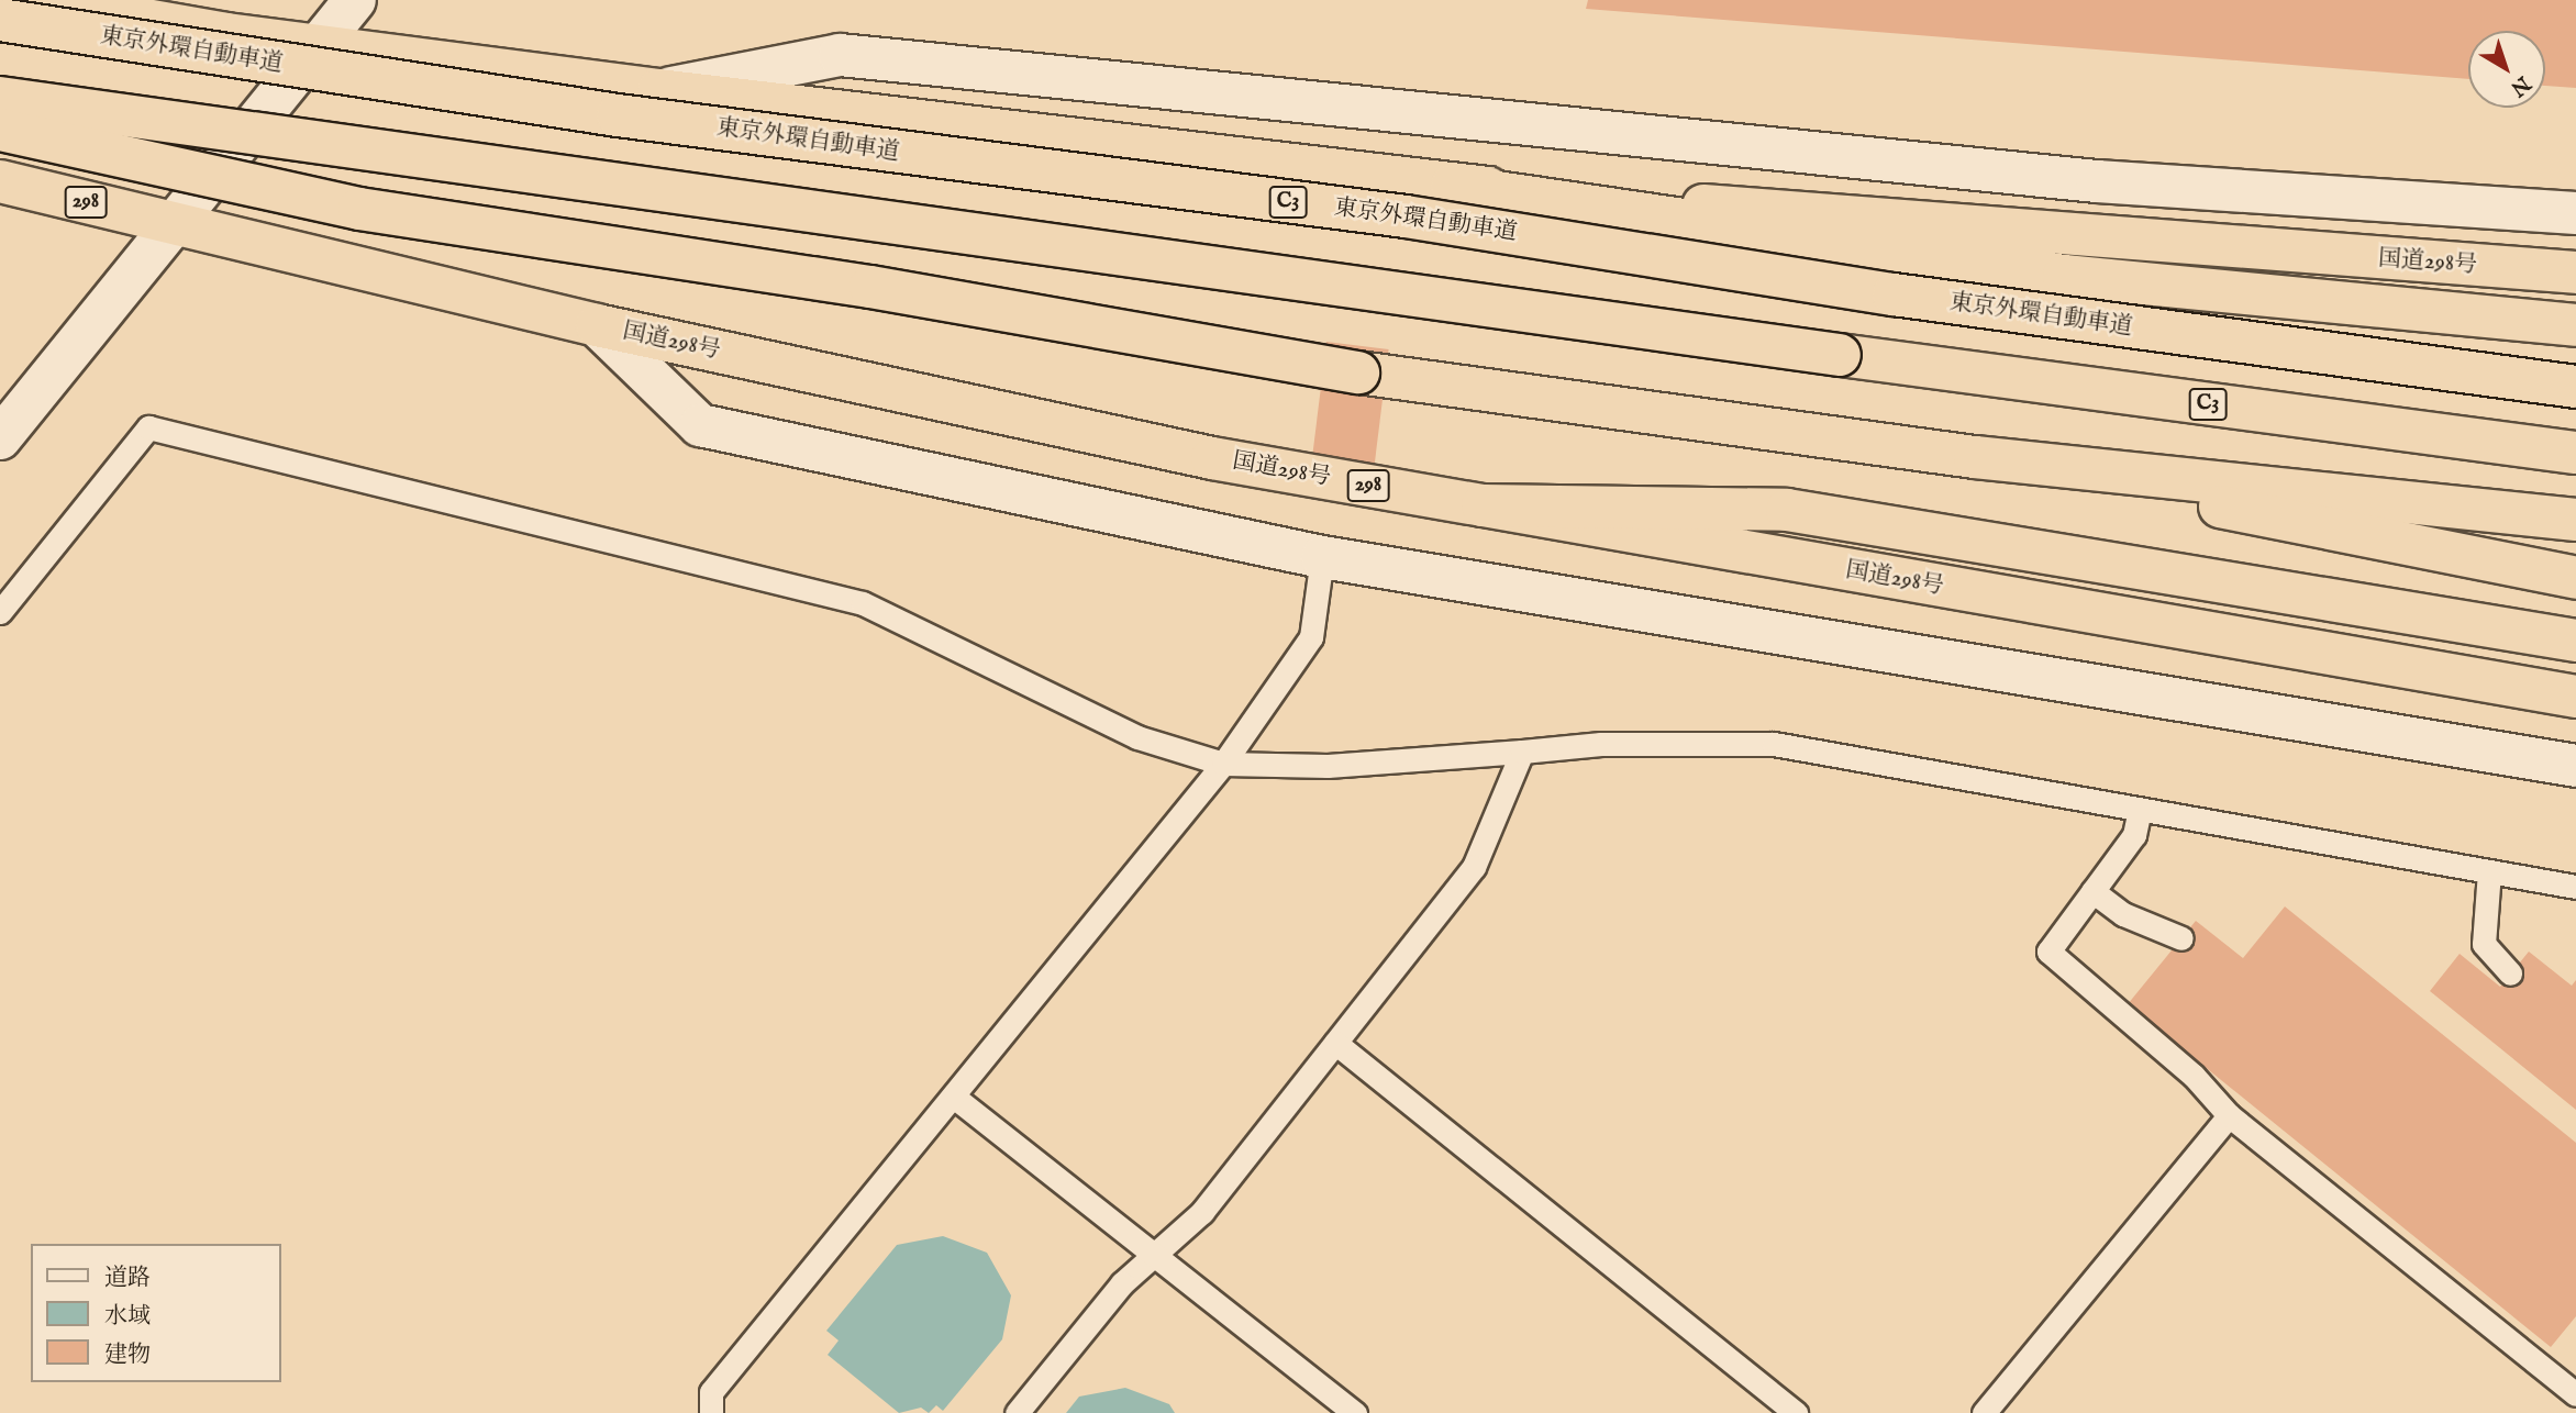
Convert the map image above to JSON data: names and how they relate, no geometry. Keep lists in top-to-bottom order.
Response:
{
  "streets": {
    "highway": [
      "東京外環自動車道",
      "298",
      "C3",
      "国道298号"
    ]
  },
  "legend": ["道路", "水域", "建物"],
  "north": "bottom right"
}
